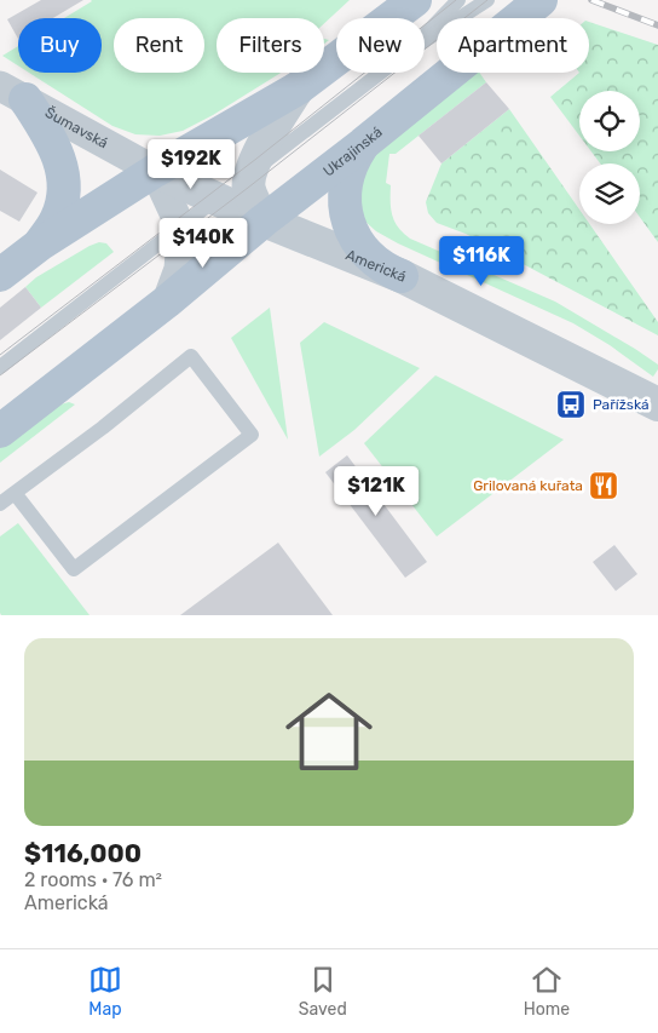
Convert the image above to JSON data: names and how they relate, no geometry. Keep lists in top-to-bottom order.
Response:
{
  "streets": {
    "main road": ["Ukrajinská"],
    "street": ["Šumavská", "Americká"]
  },
  "crossings": [
    ["Ukrajinská", "Americká"]
  ],
  "places": {
    "bus stop": ["Pařížská"],
    "restaurant": ["Grilovaná kuřata"]
  },
  "page": {
    "chip": [
      "Buy",
      "Rent",
      "Filters",
      "New",
      "Apartment"
    ],
    "price": [
      "$192K",
      "$140K",
      "$116K",
      "$121K"
    ],
    "list": [
      {
        "name": "$116,000",
        "note": "2 rooms · 76 m² · Americká"
      }
    ],
    "tabs": ["Map", "Saved", "Home"]
  }
}
